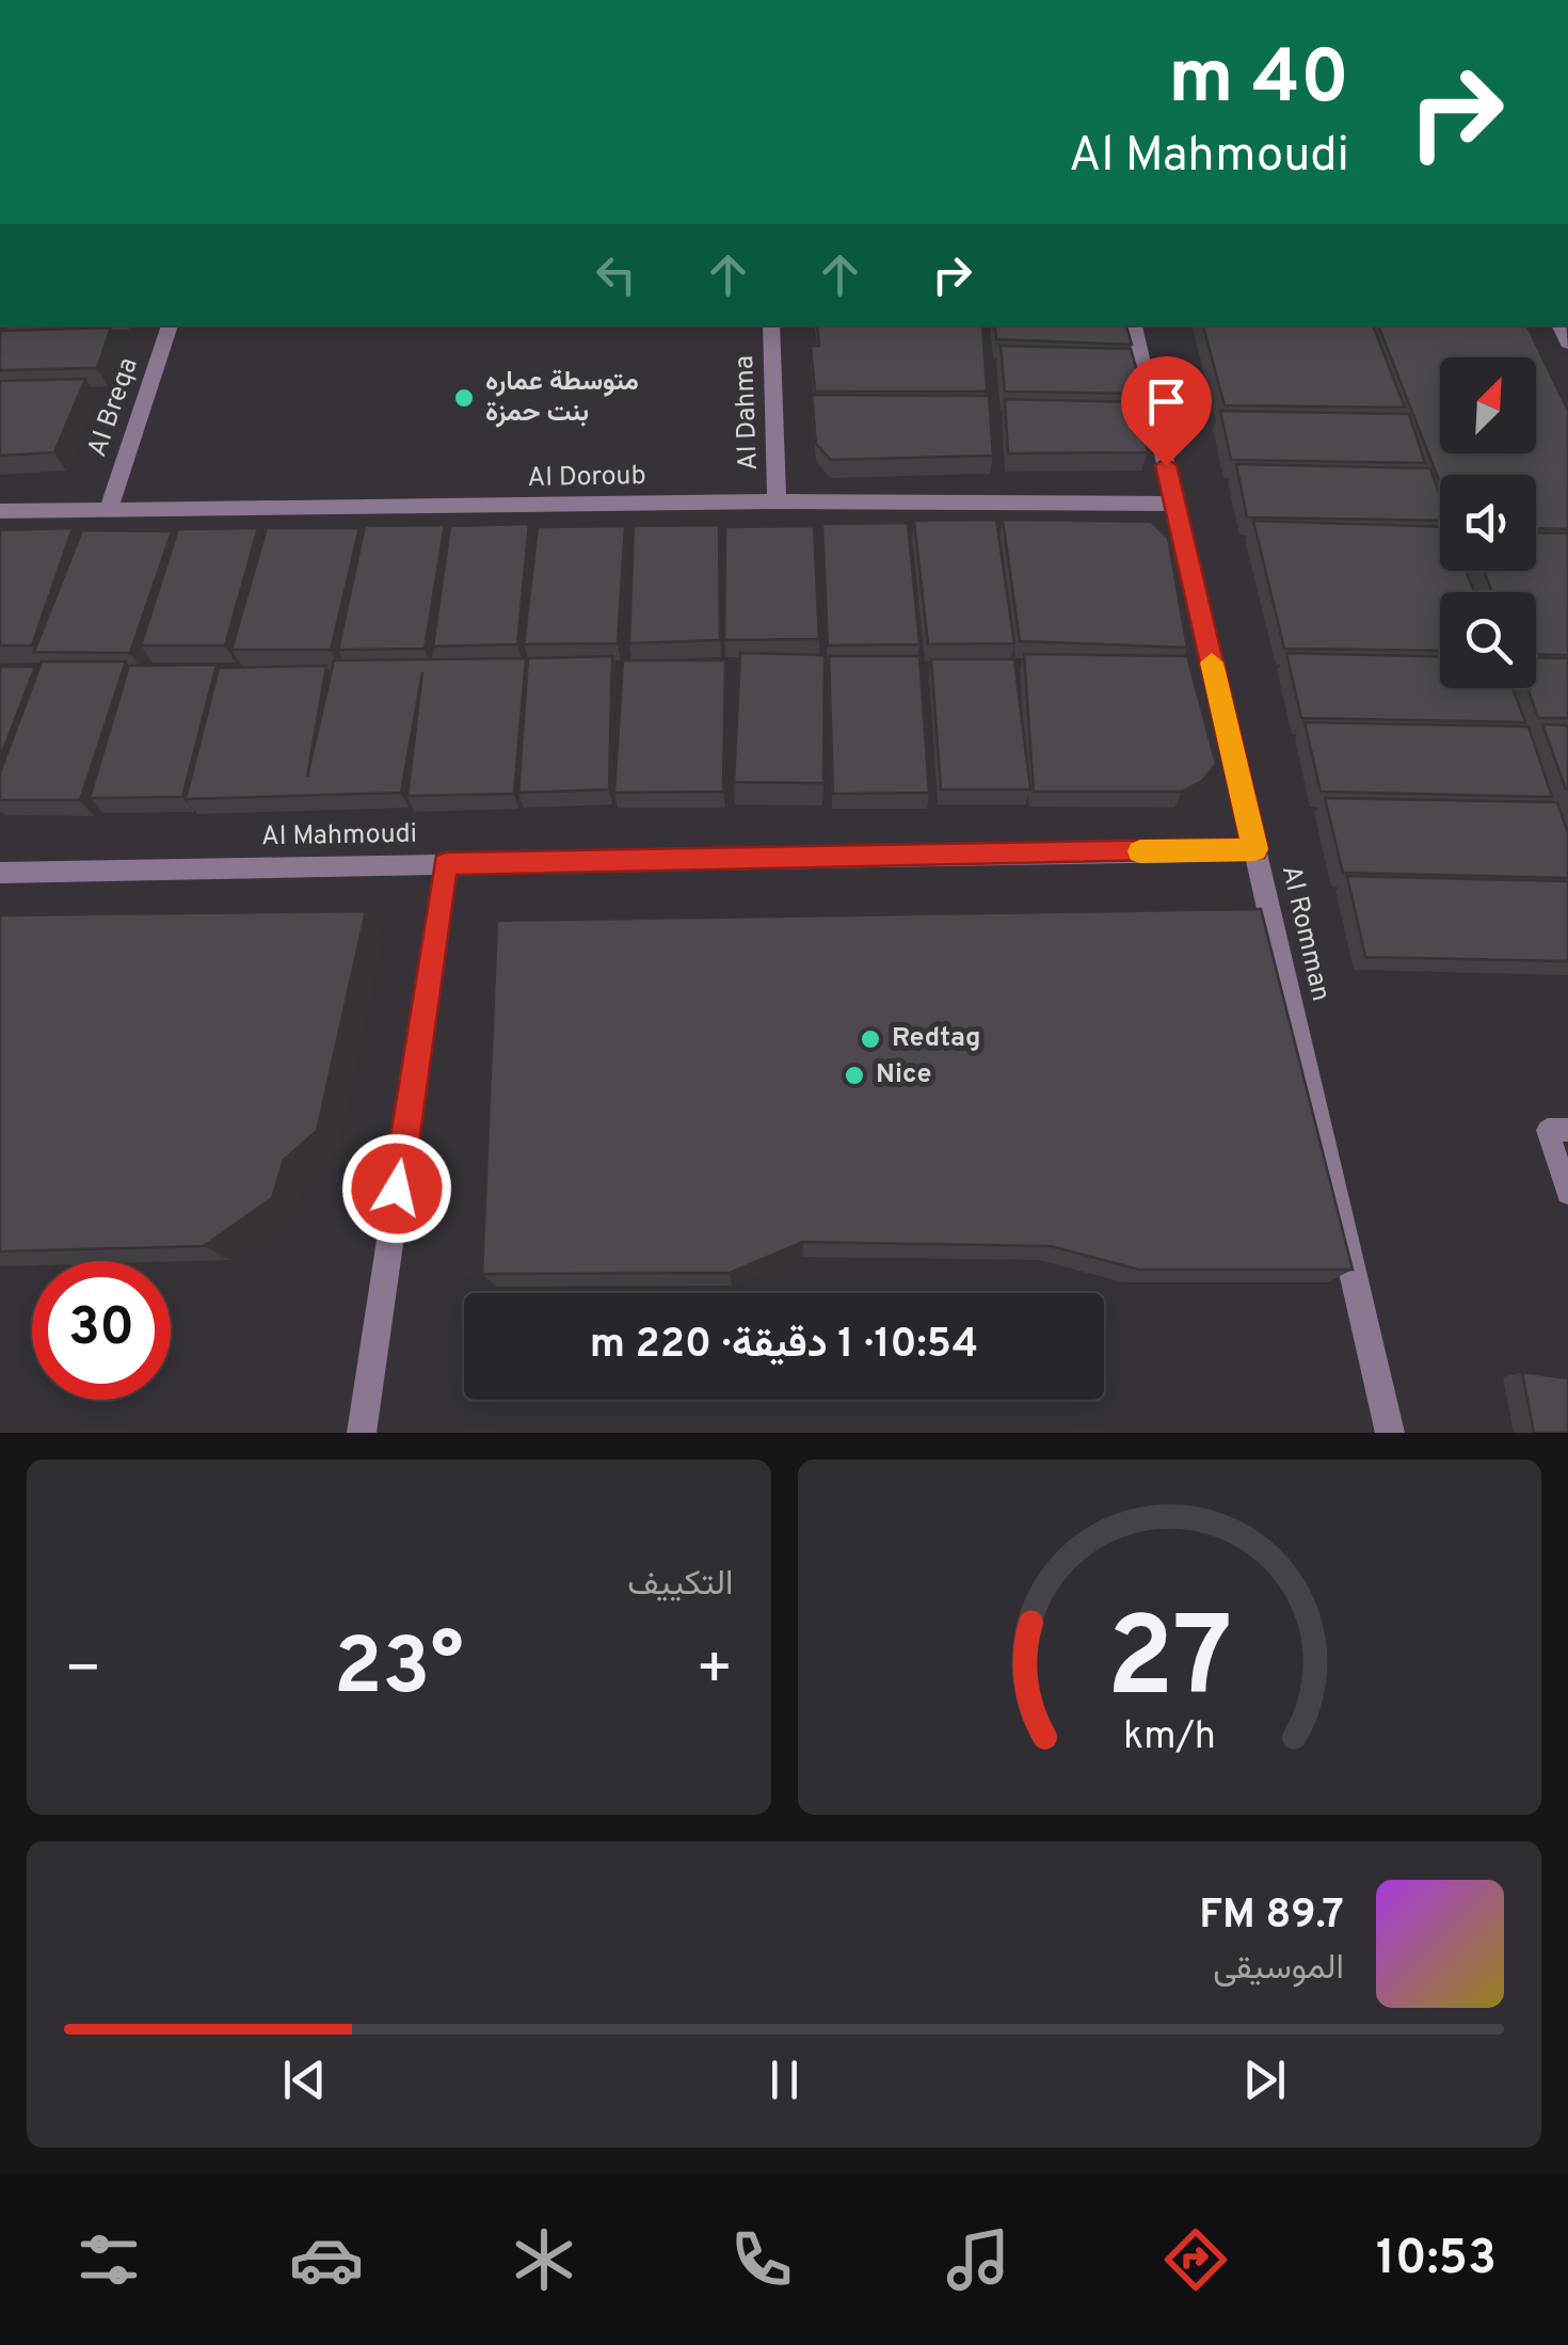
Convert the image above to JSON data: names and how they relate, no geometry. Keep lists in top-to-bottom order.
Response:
{
  "streets": {
    "street": [
      "Al Breqa",
      "Al Dahma",
      "Al Doroub",
      "Al Mahmoudi",
      "Al Romman"
    ]
  },
  "crossings": [
    ["Al Breqa", "Al Doroub"],
    ["Al Dahma", "Al Doroub"],
    ["Al Doroub", "Al Romman"],
    ["Al Mahmoudi", "Al Romman"]
  ],
  "places": ["متوسطة عماره بنت حمزة", "Redtag", "Nice"],
  "north": "top right",
  "page": {
    "turn": ["40 m", "Al Mahmoudi"],
    "limit": "30",
    "trip": "10:54 · 1 دقيقة · 220 m",
    "tile": "التكييف",
    "heat": ["−", "23°", "+"],
    "song": ["89.7 FM", "الموسيقى"],
    "tabs": "10:53",
    "gauge": ["27", "km/h"]
  }
}
